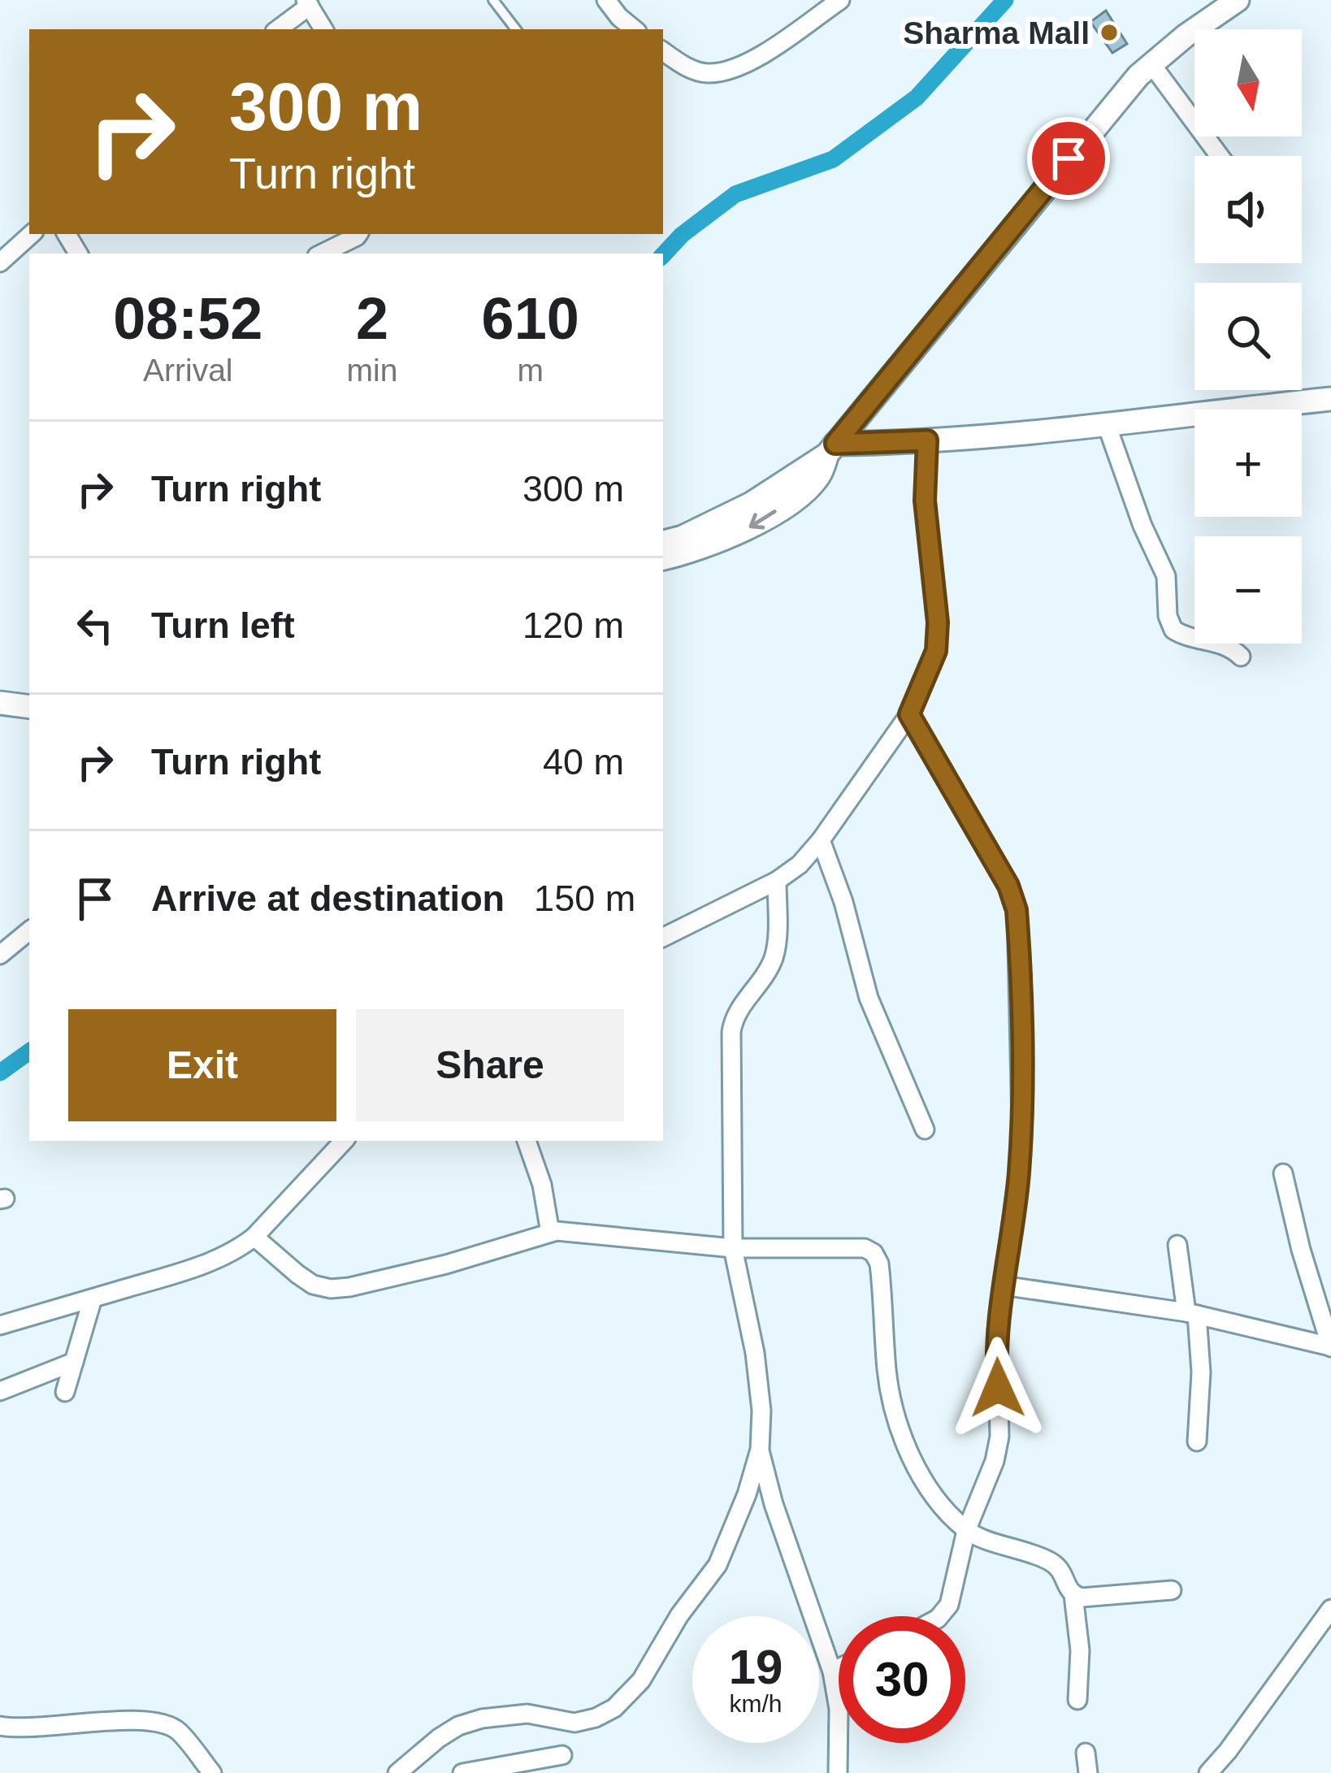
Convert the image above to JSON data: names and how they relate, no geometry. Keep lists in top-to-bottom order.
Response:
{
  "places": ["Sharma Mall"],
  "north": "bottom",
  "page": {
    "map_buttons": ["+", "−"],
    "turn": ["300 m", "Turn right"],
    "eta": [
      "08:52",
      "Arrival",
      "2",
      "min",
      "610",
      "m"
    ],
    "list": [
      {
        "name": "Turn right",
        "value": "300 m"
      },
      {
        "name": "Turn left",
        "value": "120 m"
      },
      {
        "name": "Turn right",
        "value": "40 m"
      },
      {
        "name": "Arrive at destination",
        "value": "150 m"
      }
    ],
    "buttons": ["Exit", "Share"],
    "speed": "19 km/h",
    "limit": "30"
  }
}
